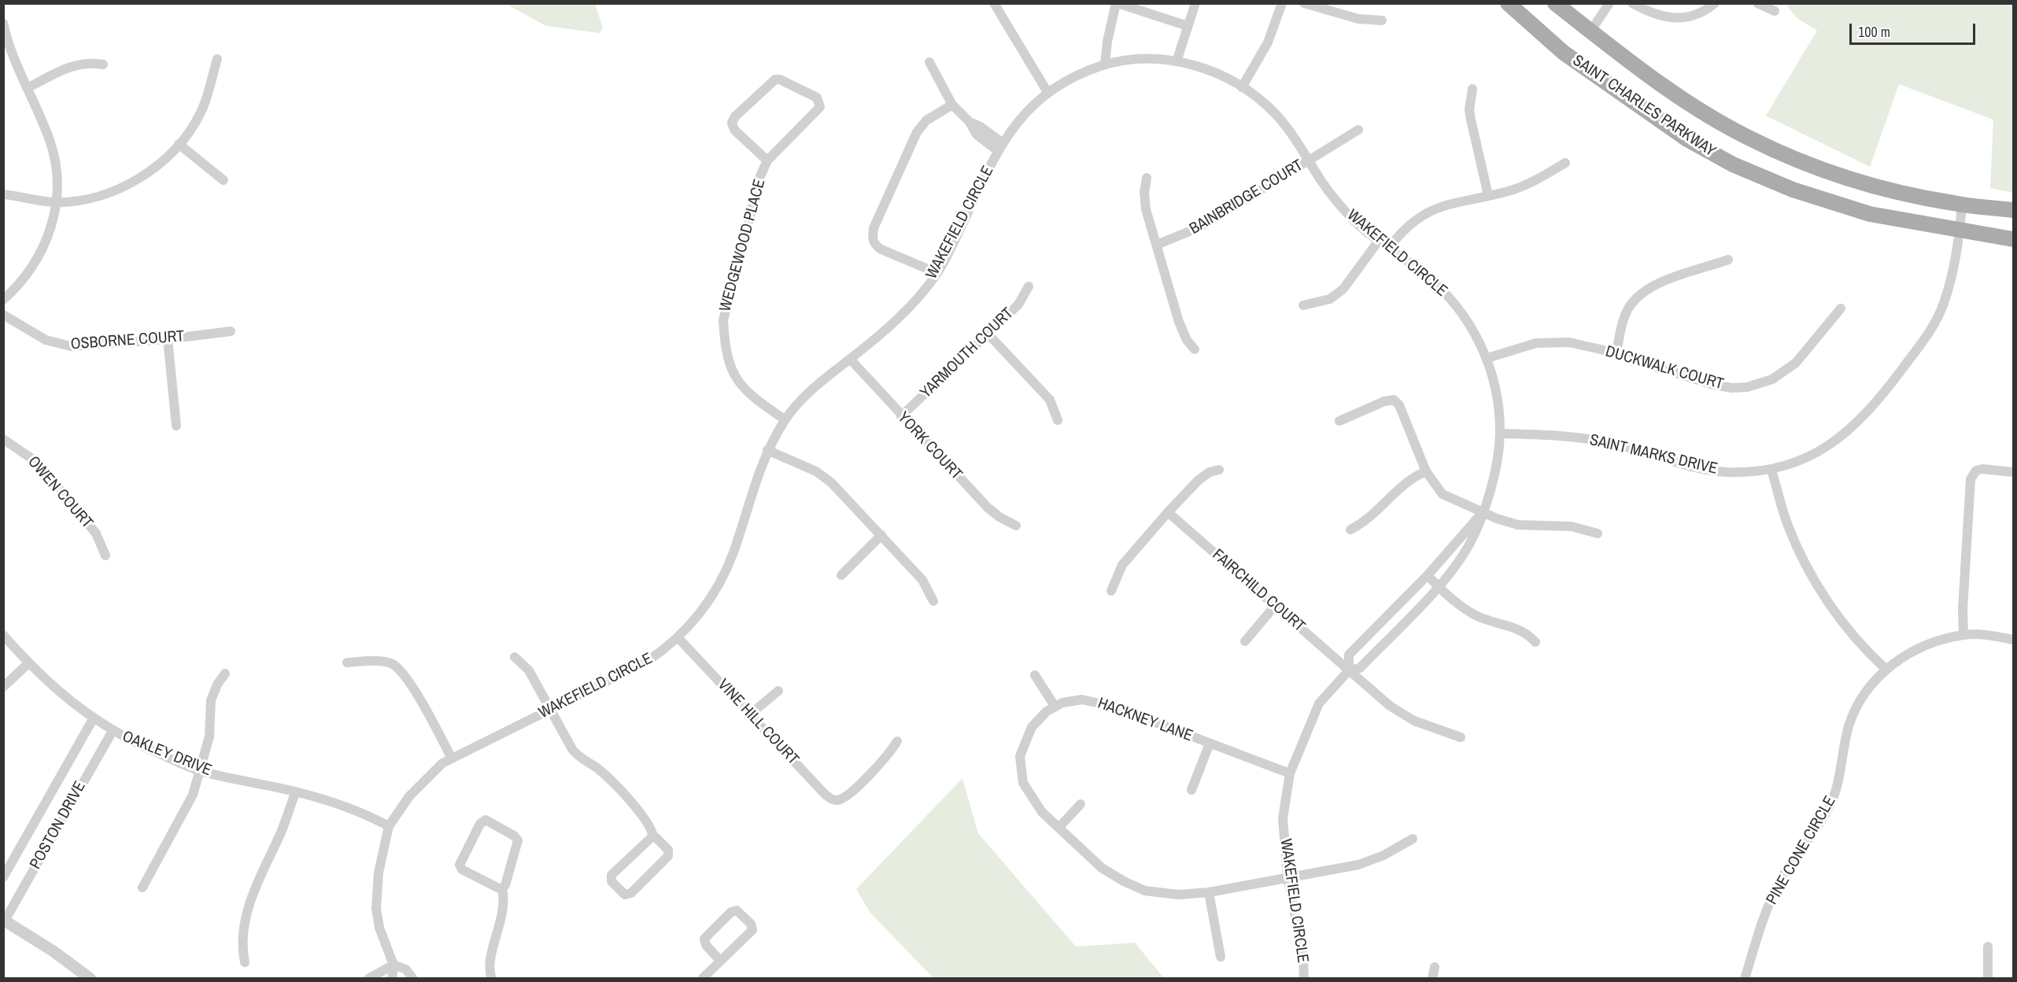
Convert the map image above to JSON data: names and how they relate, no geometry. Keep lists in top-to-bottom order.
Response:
{
  "streets": {
    "main road": ["SAINT CHARLES PARKWAY"],
    "street": [
      "BAINBRIDGE COURT",
      "WAKEFIELD CIRCLE",
      "WEDGEWOOD PLACE",
      "OSBORNE COURT",
      "YARMOUTH COURT",
      "DUCKWALK COURT",
      "YORK COURT",
      "SAINT MARKS DRIVE",
      "OWEN COURT",
      "FAIRCHILD COURT",
      "HACKNEY LANE",
      "VINE HILL COURT",
      "OAKLEY DRIVE",
      "POSTON DRIVE",
      "PINE CONE CIRCLE"
    ]
  },
  "crossings": [
    ["SAINT CHARLES PARKWAY", "SAINT MARKS DRIVE"],
    ["BAINBRIDGE COURT", "WAKEFIELD CIRCLE"],
    ["WAKEFIELD CIRCLE", "WEDGEWOOD PLACE"],
    ["WAKEFIELD CIRCLE", "DUCKWALK COURT"],
    ["WAKEFIELD CIRCLE", "YORK COURT"],
    ["WAKEFIELD CIRCLE", "SAINT MARKS DRIVE"],
    ["WAKEFIELD CIRCLE", "FAIRCHILD COURT"],
    ["WAKEFIELD CIRCLE", "HACKNEY LANE"],
    ["WAKEFIELD CIRCLE", "VINE HILL COURT"],
    ["WAKEFIELD CIRCLE", "OAKLEY DRIVE"],
    ["YARMOUTH COURT", "YORK COURT"],
    ["OAKLEY DRIVE", "POSTON DRIVE"]
  ],
  "scale_bar": "100 m"
}
